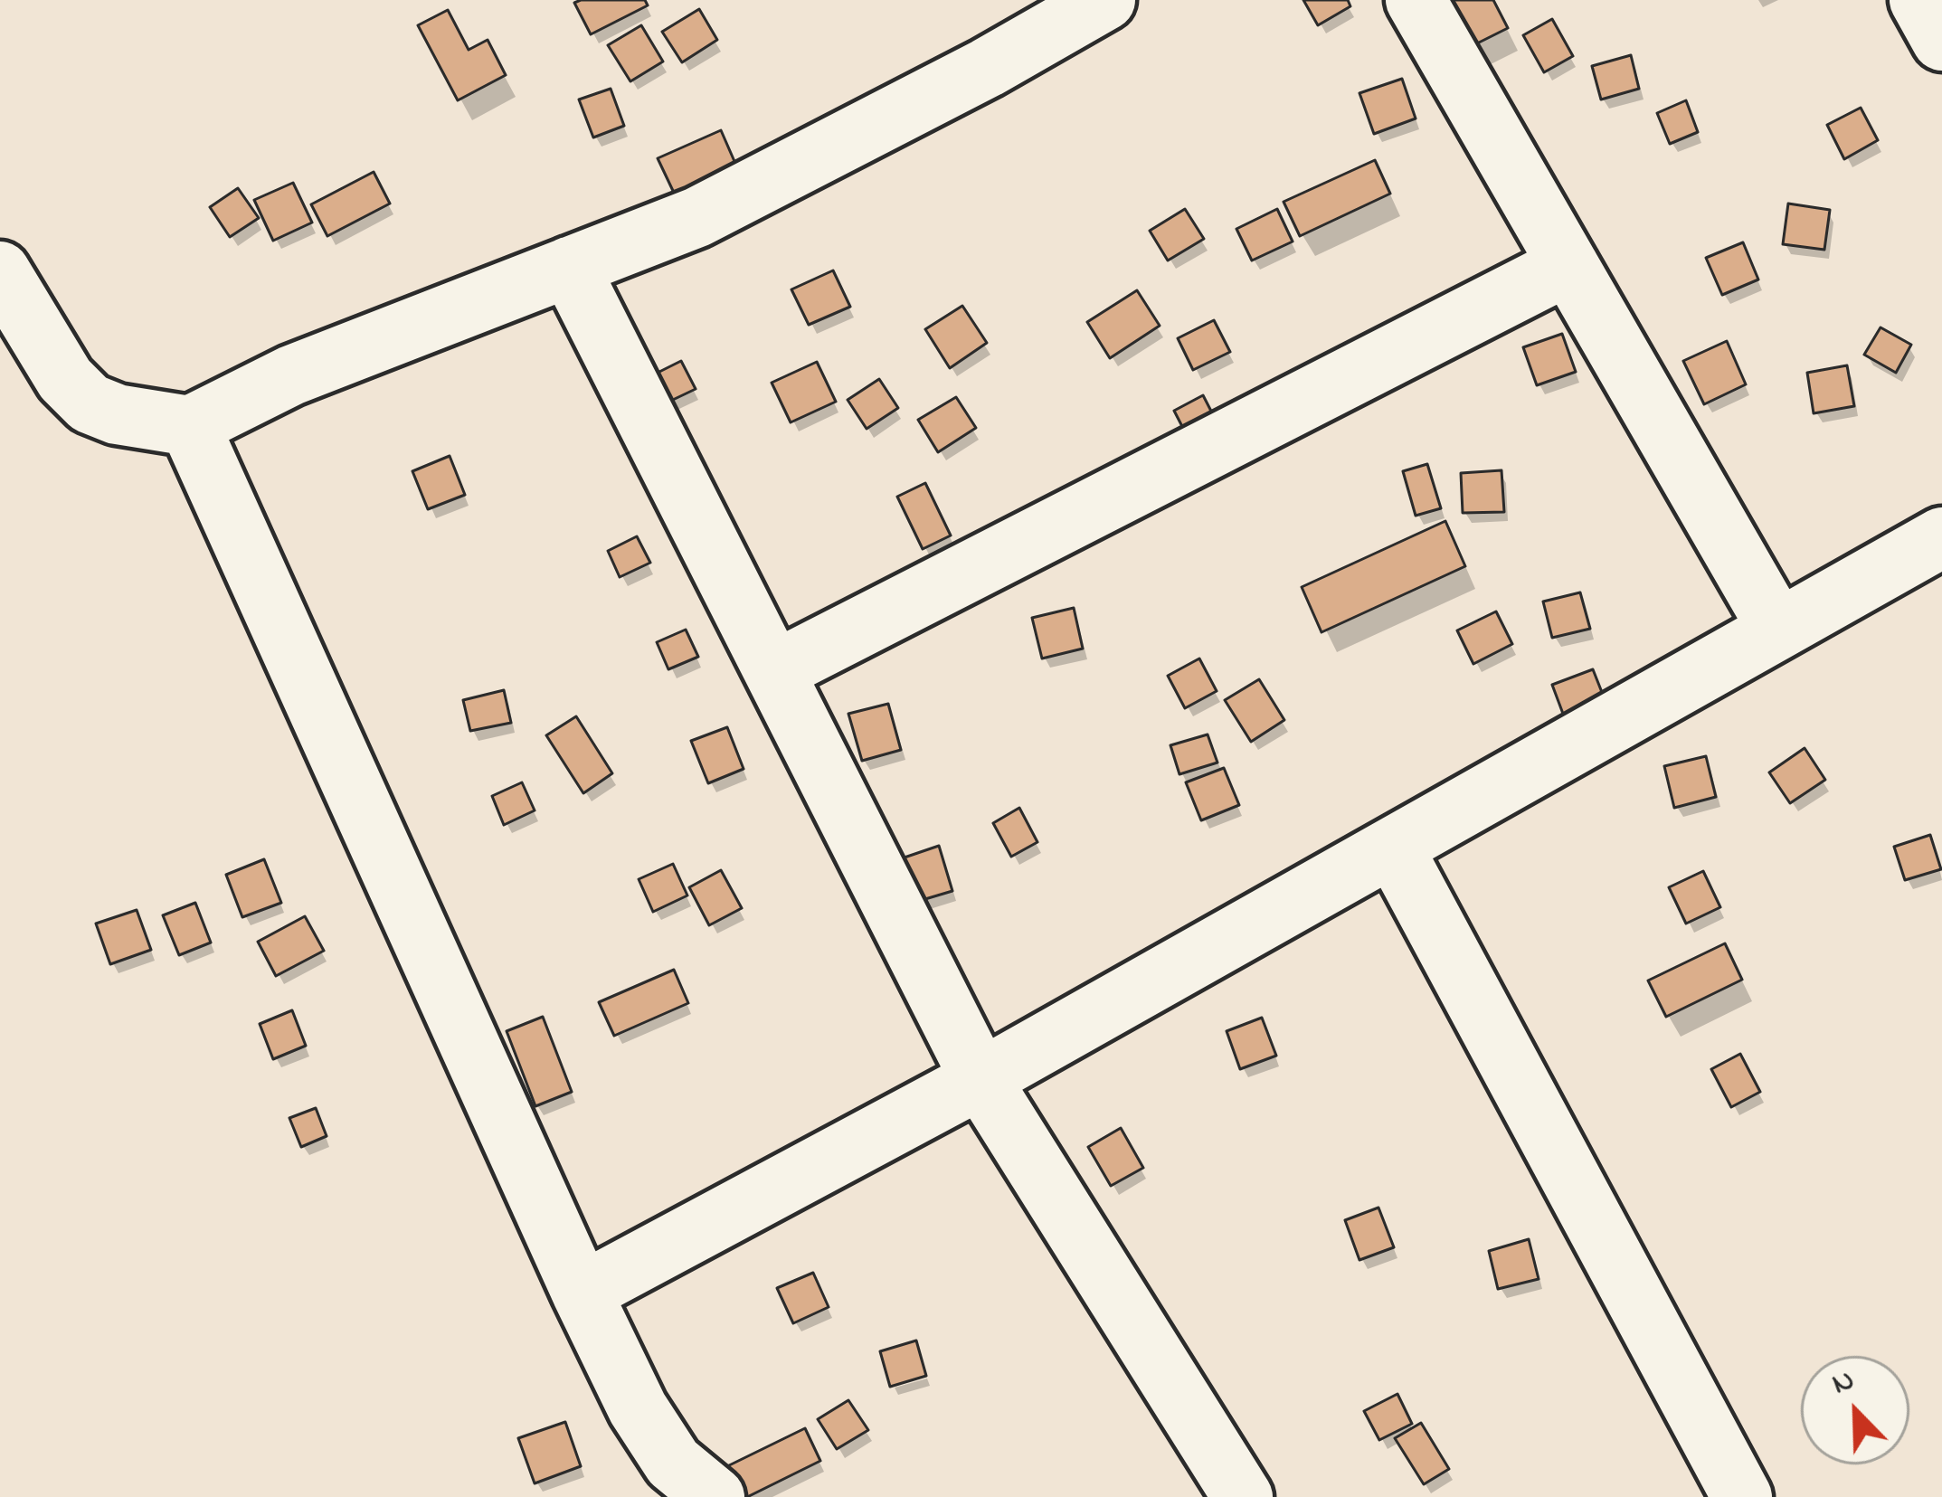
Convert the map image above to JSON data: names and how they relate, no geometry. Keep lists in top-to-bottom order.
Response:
{
  "north": "top left"
}
